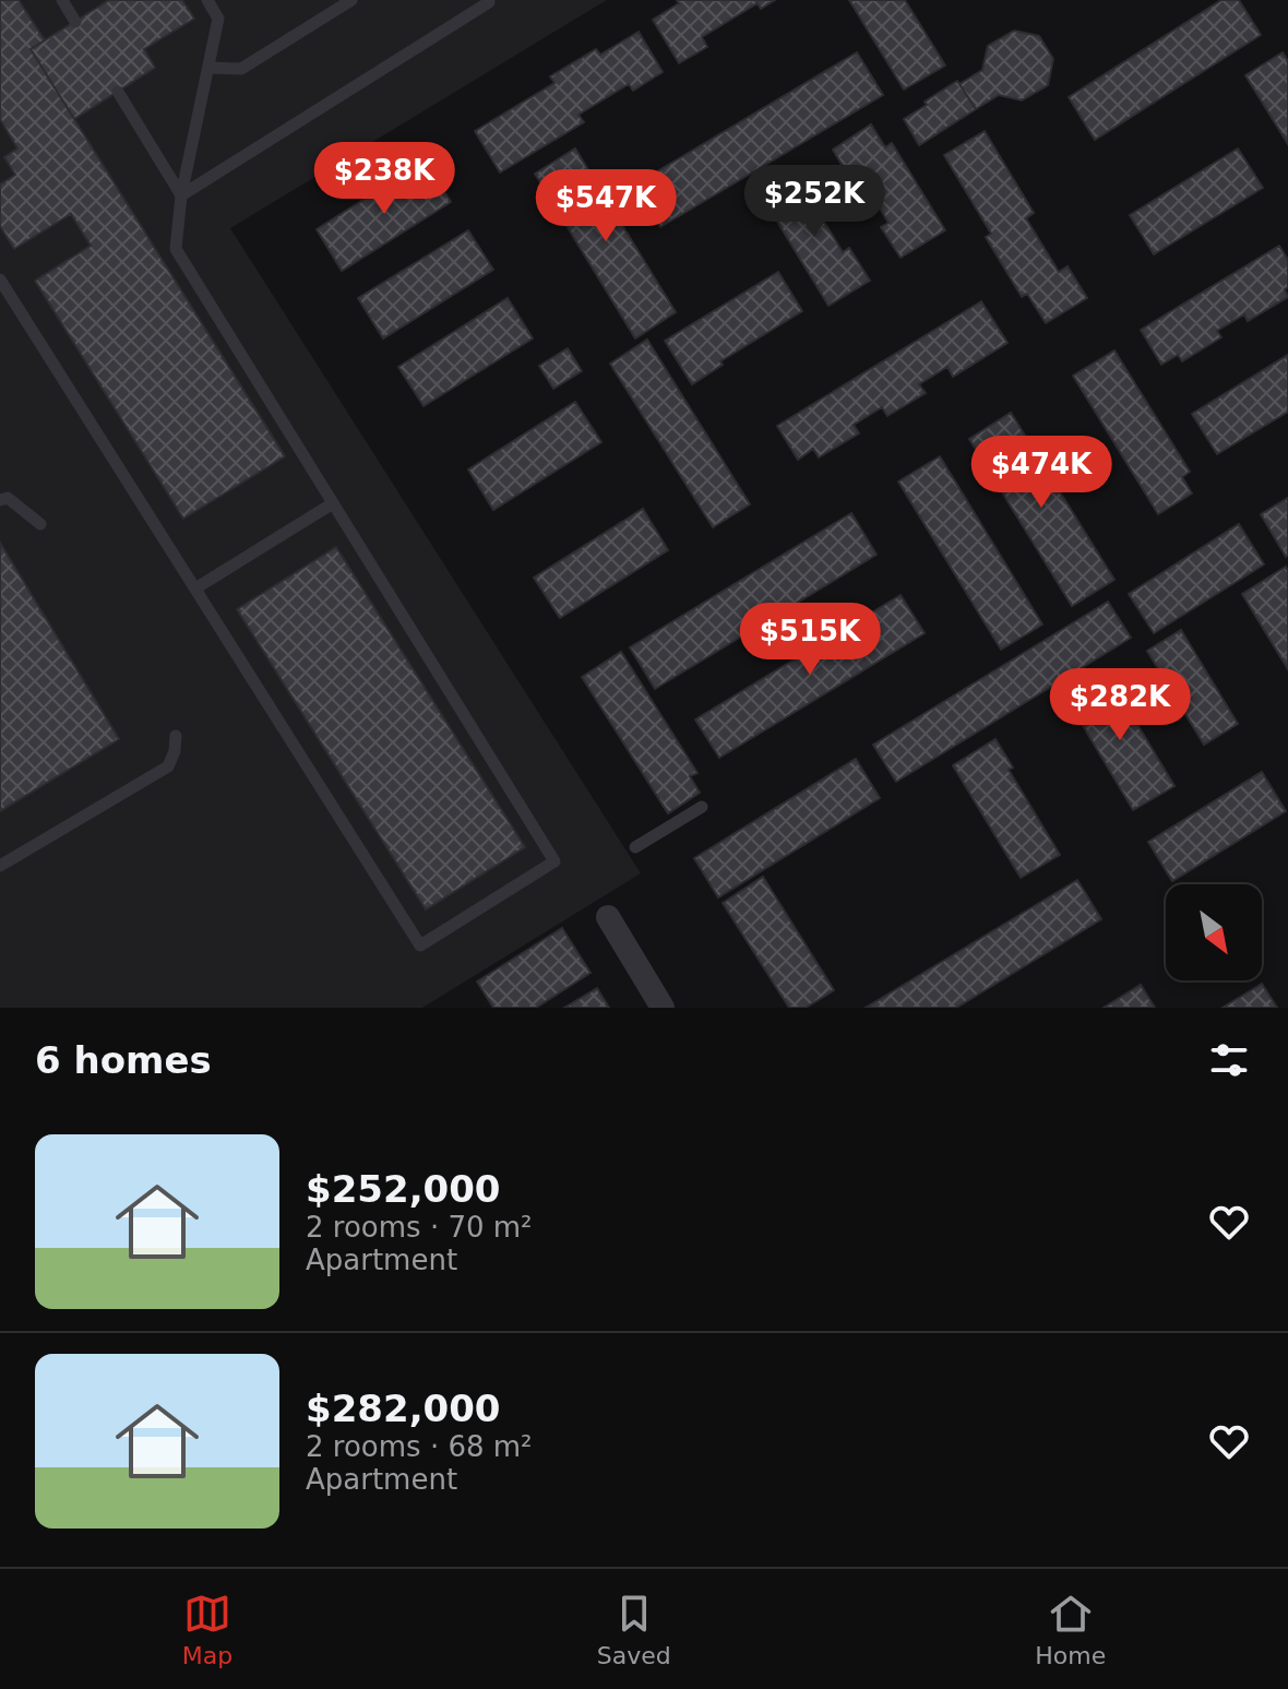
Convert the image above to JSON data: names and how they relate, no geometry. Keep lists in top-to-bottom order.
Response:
{
  "north": "bottom right",
  "page": {
    "price": [
      "$238K",
      "$252K",
      "$547K",
      "$474K",
      "$515K",
      "$282K"
    ],
    "heading": "6 homes",
    "list": [
      {
        "name": "$252,000",
        "note": "2 rooms · 70 m² · Apartment"
      },
      {
        "name": "$282,000",
        "note": "2 rooms · 68 m² · Apartment"
      }
    ],
    "tabs": ["Map", "Saved", "Home"]
  }
}
